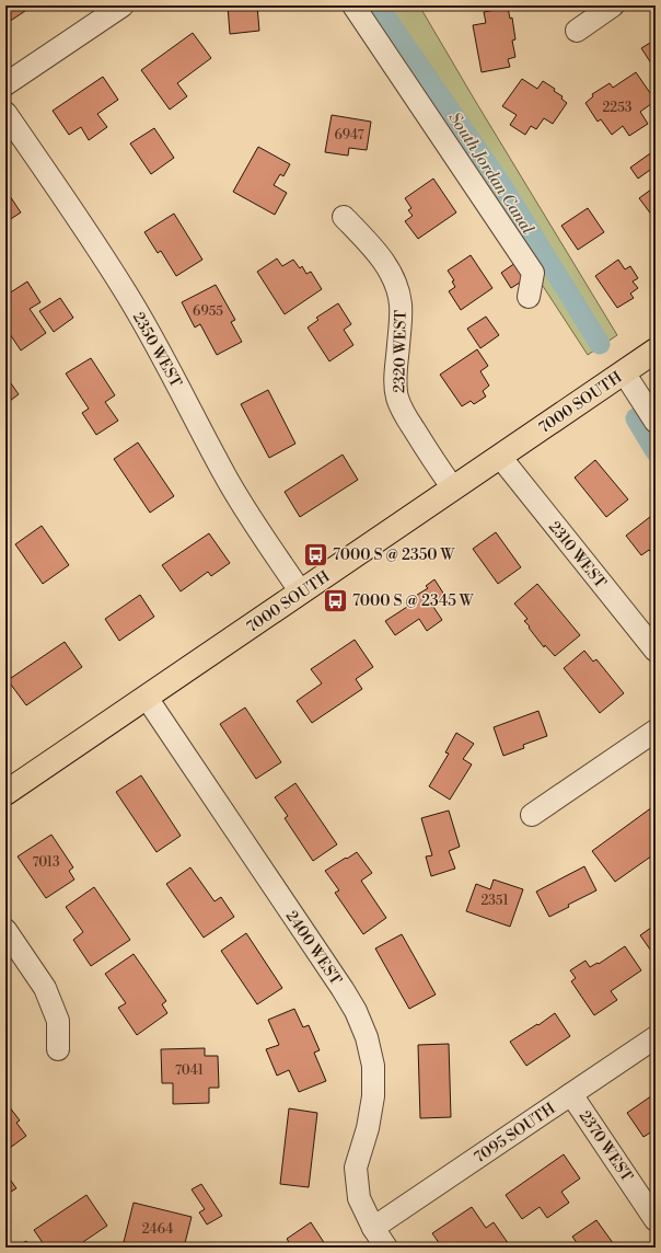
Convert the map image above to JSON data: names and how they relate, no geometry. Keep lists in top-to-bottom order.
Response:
{
  "streets": {
    "main road": ["7000 SOUTH"],
    "street": [
      "2350 WEST",
      "2320 WEST",
      "2310 WEST",
      "2400 WEST",
      "7095 SOUTH",
      "2370 WEST"
    ]
  },
  "crossings": [
    ["2350 WEST", "7000 SOUTH"],
    ["2320 WEST", "7000 SOUTH"],
    ["7000 SOUTH", "2310 WEST"],
    ["7000 SOUTH", "2400 WEST"],
    ["2400 WEST", "7095 SOUTH"],
    ["7095 SOUTH", "2370 WEST"]
  ],
  "water": ["South Jordan Canal"],
  "places": {
    "bus stop": ["7000 S @ 2350 W", "7000 S @ 2345 W"]
  },
  "house_numbers": [
    "2253",
    "6947",
    "6955",
    "7013",
    "2351",
    "7041",
    "2464"
  ]
}
